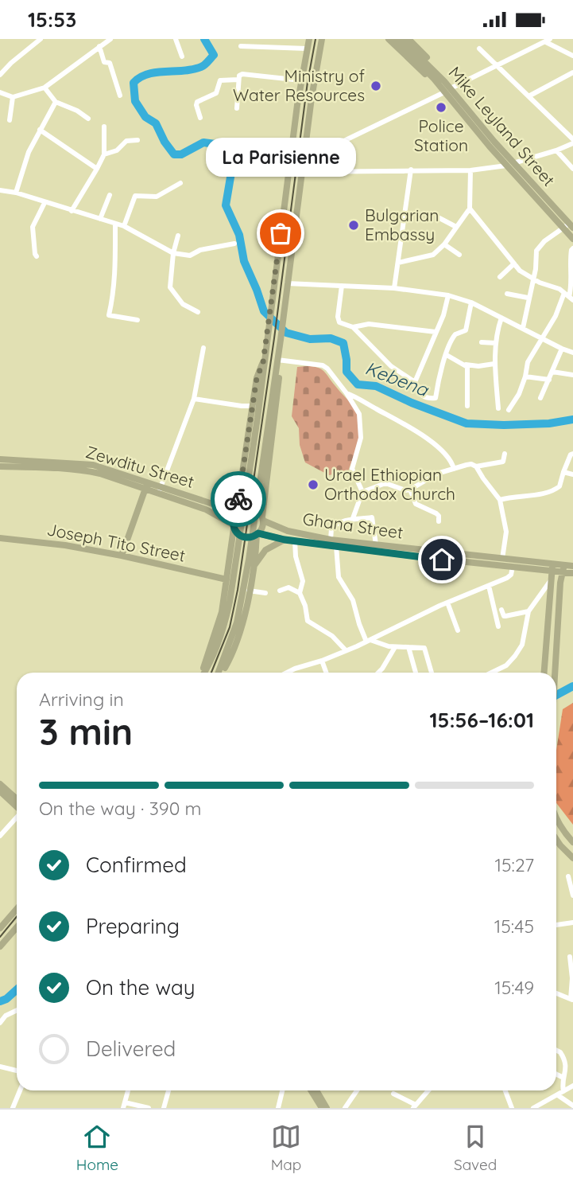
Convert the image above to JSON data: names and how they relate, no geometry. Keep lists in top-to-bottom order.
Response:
{
  "streets": {
    "main road": [
      "Mike Leyland Street",
      "Zewditu Street",
      "Ghana Street",
      "Joseph Tito Street"
    ]
  },
  "crossings": [
    ["Zewditu Street", "Ghana Street"]
  ],
  "water": ["Kebena"],
  "places": [
    "Ministry of Water Resources",
    "Police Station",
    "Bulgarian Embassy",
    "La Parisienne",
    "Urael Ethiopian Orthodox Church"
  ],
  "page": {
    "status": "15:53",
    "bubble": "La Parisienne",
    "heading": ["3 min", "Arriving in", "15:56–16:01"],
    "bar": "On the way · 390 m",
    "list": [
      ["Confirmed", "15:27"],
      ["Preparing", "15:45"],
      ["On the way", "15:49"],
      "Delivered"
    ],
    "tabs": ["Home", "Map", "Saved"]
  }
}
